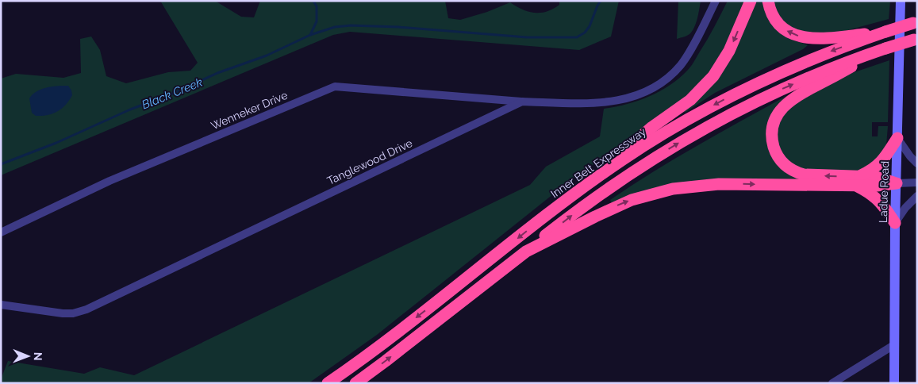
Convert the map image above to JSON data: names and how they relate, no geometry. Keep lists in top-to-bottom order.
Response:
{
  "streets": {
    "highway": ["Inner Belt Expressway"],
    "main road": ["Ladue Road"],
    "street": ["Wenneker Drive", "Tanglewood Drive"]
  },
  "crossings": [
    ["Wenneker Drive", "Tanglewood Drive"]
  ],
  "water": ["Black Creek"],
  "north": "right"
}
